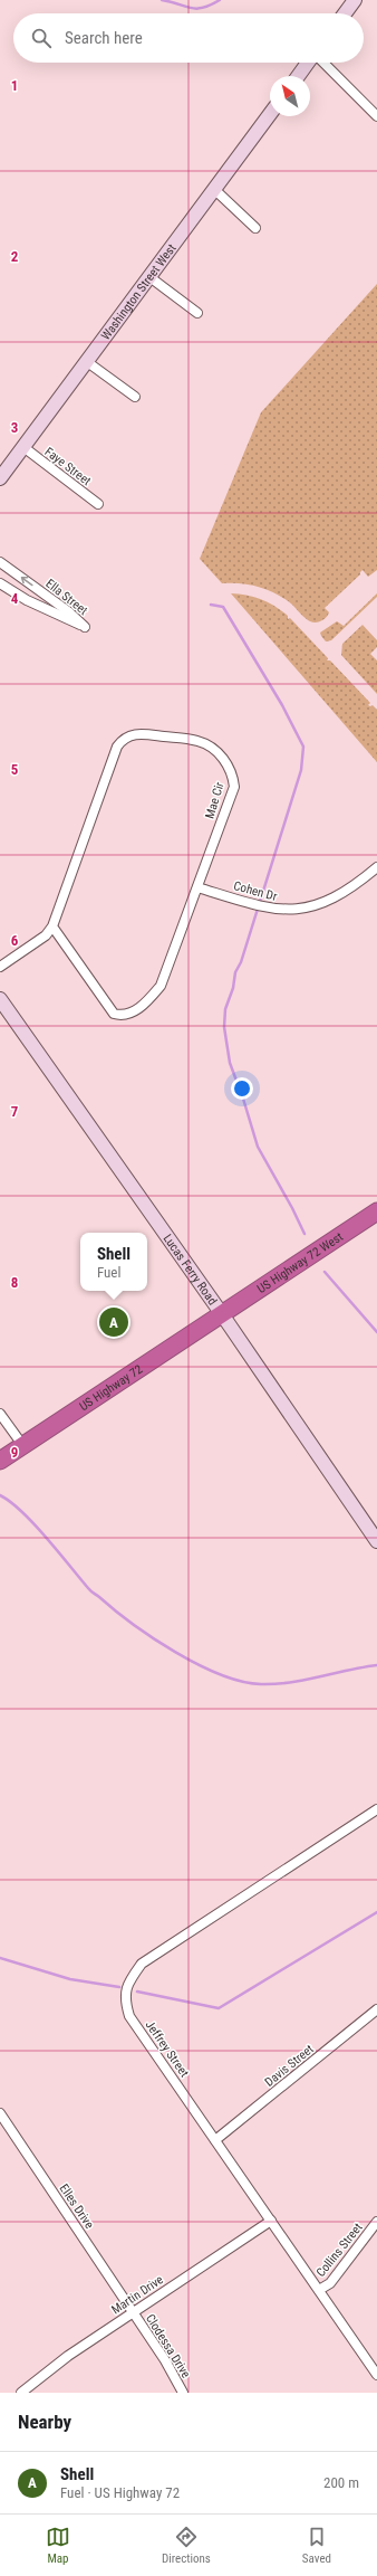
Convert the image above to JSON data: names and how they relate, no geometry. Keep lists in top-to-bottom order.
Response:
{
  "streets": {
    "highway": ["US Highway 72 West", "US Highway 72"],
    "street": [
      "Washington Street West",
      "Faye Street",
      "Ella Street",
      "Mae Cir",
      "Cohen Dr",
      "Lucas Ferry Road",
      "Jeffrey Street",
      "Davis Street",
      "Elles Drive",
      "Collins Street",
      "Martin Drive",
      "Clodessa Drive"
    ]
  },
  "crossings": [
    ["Washington Street West", "Faye Street"],
    ["Mae Cir", "Cohen Dr"],
    ["US Highway 72 West", "Lucas Ferry Road"],
    ["US Highway 72 West", "US Highway 72"],
    ["Lucas Ferry Road", "US Highway 72"],
    ["Jeffrey Street", "Davis Street"],
    ["Jeffrey Street", "Collins Street"],
    ["Jeffrey Street", "Martin Drive"],
    ["Elles Drive", "Martin Drive"],
    ["Elles Drive", "Clodessa Drive"],
    ["Martin Drive", "Clodessa Drive"]
  ],
  "north": "top left",
  "page": {
    "search": "Search here",
    "popup": ["Shell", "Fuel"],
    "pins": "A",
    "heading": "Nearby",
    "list": [
      {
        "mark": "A",
        "name": "Shell",
        "note": "Fuel · US Highway 72",
        "value": "200 m"
      }
    ],
    "nav": ["Map", "Directions", "Saved"]
  },
  "grid": {
    "rows": [
      "1",
      "2",
      "3",
      "4",
      "5",
      "6",
      "7",
      "8",
      "9"
    ]
  }
}
